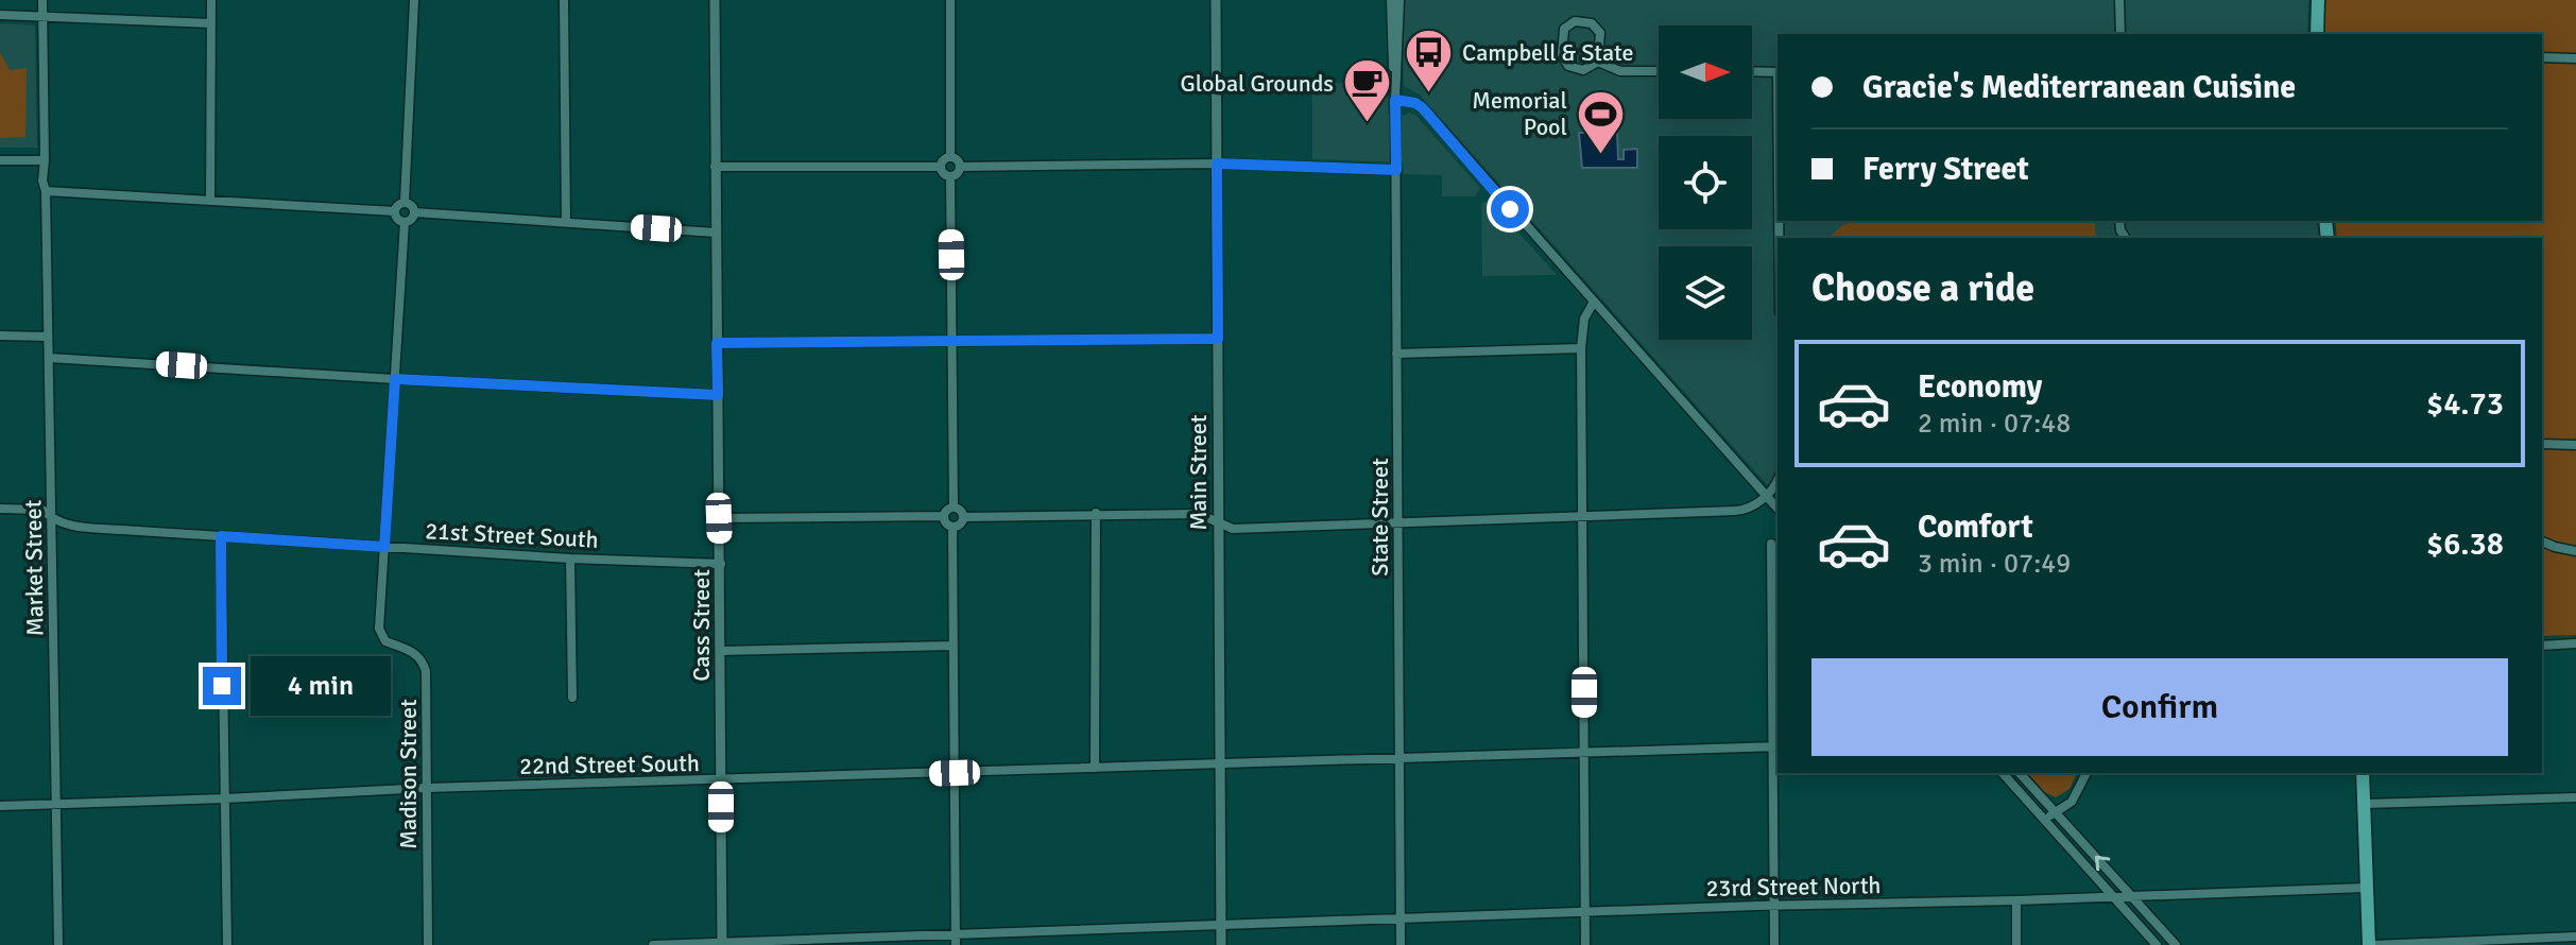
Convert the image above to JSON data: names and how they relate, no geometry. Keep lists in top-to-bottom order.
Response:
{
  "streets": {
    "street": [
      "Main Street",
      "State Street",
      "21st Street South",
      "Market Street",
      "Cass Street",
      "22nd Street South",
      "Madison Street",
      "23rd Street North"
    ]
  },
  "crossings": [
    ["Main Street", "22nd Street South"],
    ["Main Street", "23rd Street North"],
    ["State Street", "22nd Street South"],
    ["State Street", "23rd Street North"],
    ["21st Street South", "Market Street"],
    ["21st Street South", "Cass Street"],
    ["21st Street South", "Madison Street"],
    ["Market Street", "22nd Street South"],
    ["Cass Street", "22nd Street South"],
    ["Cass Street", "23rd Street North"],
    ["22nd Street South", "Madison Street"]
  ],
  "places": {
    "bus stop": ["Campbell & State"],
    "cafe": ["Global Grounds"],
    "sports": ["Memorial Pool"]
  },
  "north": "right",
  "page": {
    "banner": ["Gracie's Mediterranean Cuisine", "Ferry Street"],
    "heading": "Choose a ride",
    "list": [
      {
        "name": "Economy",
        "note": "2 min · 07:48",
        "value": "$4.73"
      },
      {
        "name": "Comfort",
        "note": "3 min · 07:49",
        "value": "$6.38"
      }
    ],
    "buttons": "Confirm",
    "bubble": "4 min"
  }
}
